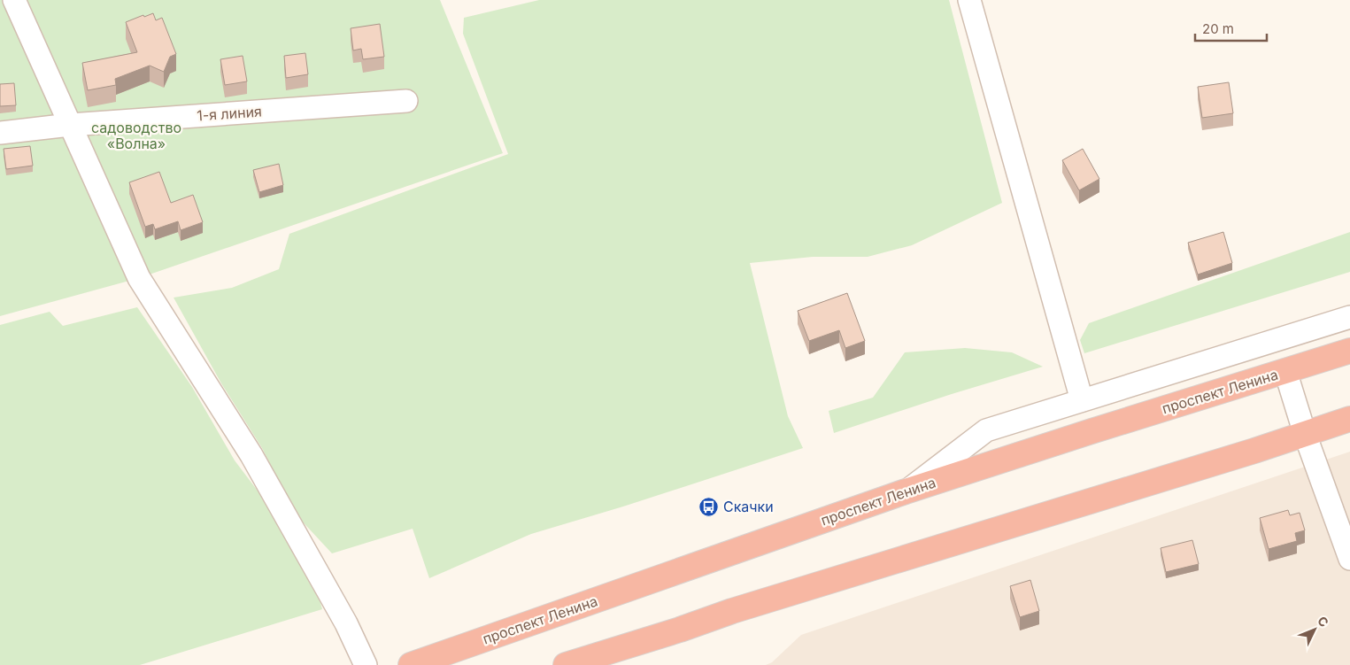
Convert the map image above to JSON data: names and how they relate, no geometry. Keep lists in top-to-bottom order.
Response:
{
  "streets": {
    "highway": ["проспект Ленина"],
    "street": ["1-я линия"]
  },
  "parks": ["садоводство «Волна»"],
  "places": {
    "bus stop": ["Скачки"]
  },
  "scale_bar": "20 m",
  "north": "top right"
}
